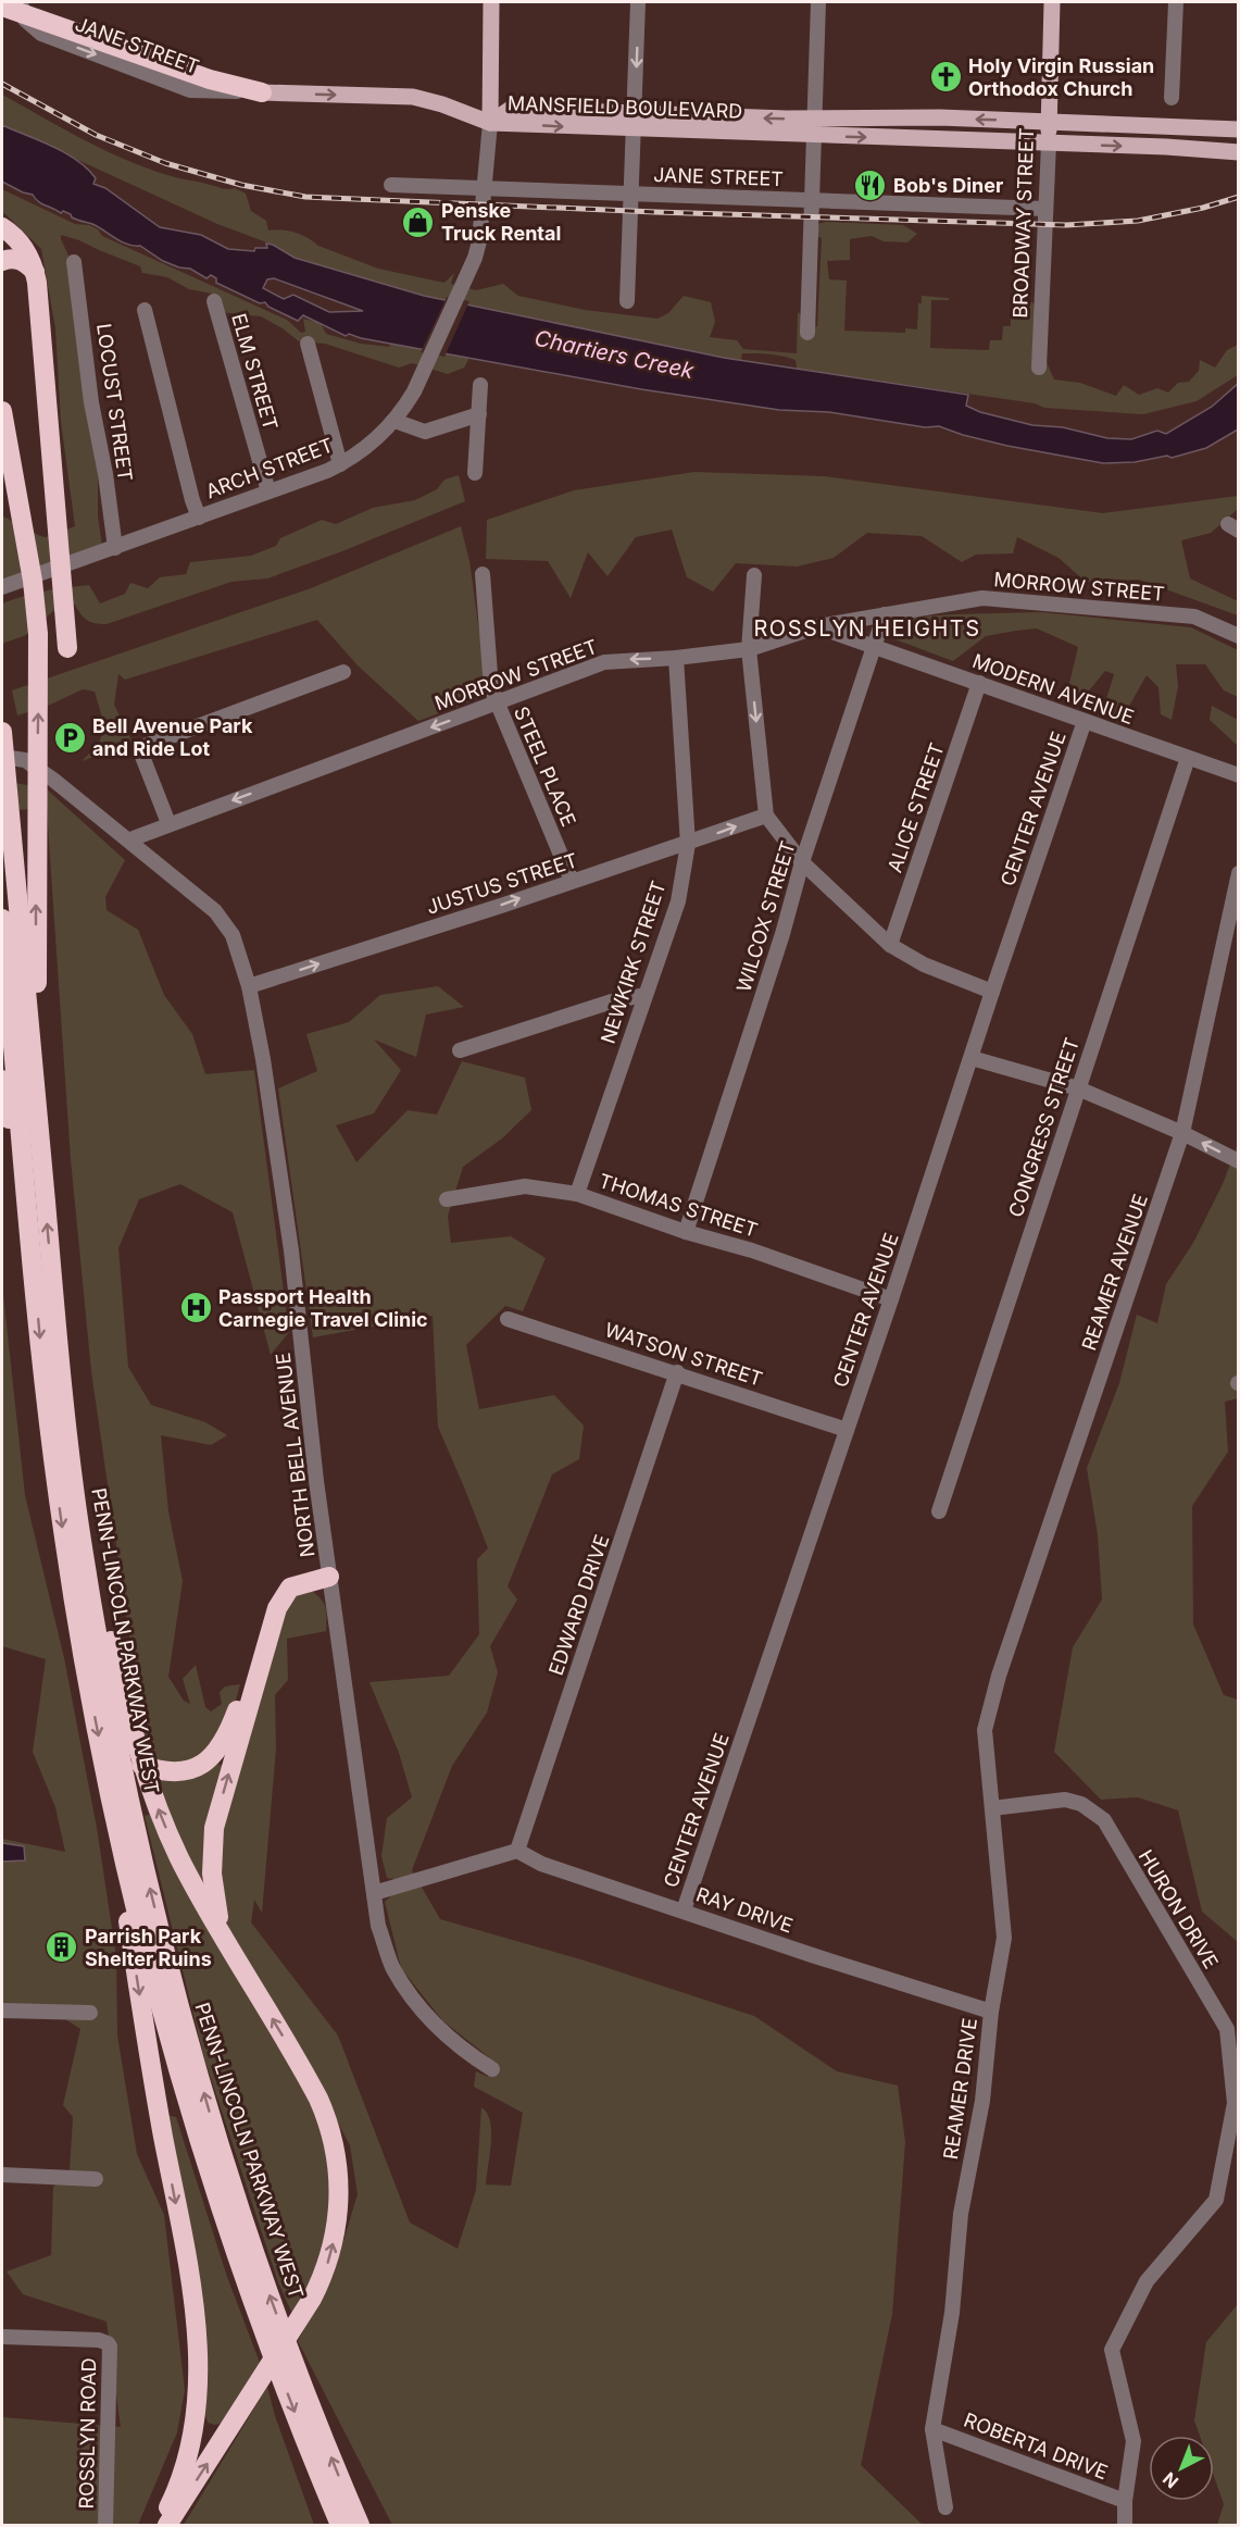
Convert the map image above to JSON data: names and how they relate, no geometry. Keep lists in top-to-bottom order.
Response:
{
  "streets": {
    "highway": ["PENN-LINCOLN PARKWAY WEST"],
    "main road": ["JANE STREET", "MANSFIELD BOULEVARD", "BROADWAY STREET"],
    "street": [
      "ELM STREET",
      "LOCUST STREET",
      "ARCH STREET",
      "MORROW STREET",
      "MODERN AVENUE",
      "STEEL PLACE",
      "ALICE STREET",
      "CENTER AVENUE",
      "JUSTUS STREET",
      "WILCOX STREET",
      "NEWKIRK STREET",
      "CONGRESS STREET",
      "THOMAS STREET",
      "REAMER AVENUE",
      "WATSON STREET",
      "NORTH BELL AVENUE",
      "EDWARD DRIVE",
      "HURON DRIVE",
      "RAY DRIVE",
      "REAMER DRIVE",
      "ROSSLYN ROAD",
      "ROBERTA DRIVE"
    ]
  },
  "crossings": [
    ["JANE STREET", "MANSFIELD BOULEVARD"],
    ["JANE STREET", "BROADWAY STREET"],
    ["JANE STREET", "ARCH STREET"],
    ["MANSFIELD BOULEVARD", "BROADWAY STREET"],
    ["MANSFIELD BOULEVARD", "ARCH STREET"],
    ["ELM STREET", "ARCH STREET"],
    ["LOCUST STREET", "ARCH STREET"],
    ["MORROW STREET", "MODERN AVENUE"],
    ["MORROW STREET", "STEEL PLACE"],
    ["MORROW STREET", "WILCOX STREET"],
    ["MORROW STREET", "NEWKIRK STREET"],
    ["MORROW STREET", "NORTH BELL AVENUE"],
    ["MODERN AVENUE", "ALICE STREET"],
    ["MODERN AVENUE", "CENTER AVENUE"],
    ["MODERN AVENUE", "WILCOX STREET"],
    ["MODERN AVENUE", "CONGRESS STREET"],
    ["STEEL PLACE", "JUSTUS STREET"],
    ["CENTER AVENUE", "THOMAS STREET"],
    ["CENTER AVENUE", "WATSON STREET"],
    ["CENTER AVENUE", "RAY DRIVE"],
    ["JUSTUS STREET", "NEWKIRK STREET"],
    ["JUSTUS STREET", "NORTH BELL AVENUE"],
    ["WILCOX STREET", "THOMAS STREET"],
    ["NEWKIRK STREET", "THOMAS STREET"],
    ["REAMER AVENUE", "REAMER DRIVE"],
    ["WATSON STREET", "EDWARD DRIVE"],
    ["EDWARD DRIVE", "RAY DRIVE"],
    ["HURON DRIVE", "REAMER DRIVE"],
    ["HURON DRIVE", "ROBERTA DRIVE"],
    ["RAY DRIVE", "REAMER DRIVE"],
    ["REAMER DRIVE", "ROBERTA DRIVE"]
  ],
  "one_way": ["JANE STREET", "MORROW STREET"],
  "districts": ["ROSSLYN HEIGHTS"],
  "water": ["Chartiers Creek"],
  "places": {
    "church": ["Holy Virgin Russian Orthodox Church"],
    "restaurant": ["Bob's Diner"],
    "shop": ["Penske Truck Rental"],
    "parking": ["Bell Avenue Park and Ride Lot"],
    "hospital": ["Passport Health Carnegie Travel Clinic"],
    "building": ["Parrish Park Shelter Ruins"]
  },
  "north": "bottom left"
}
